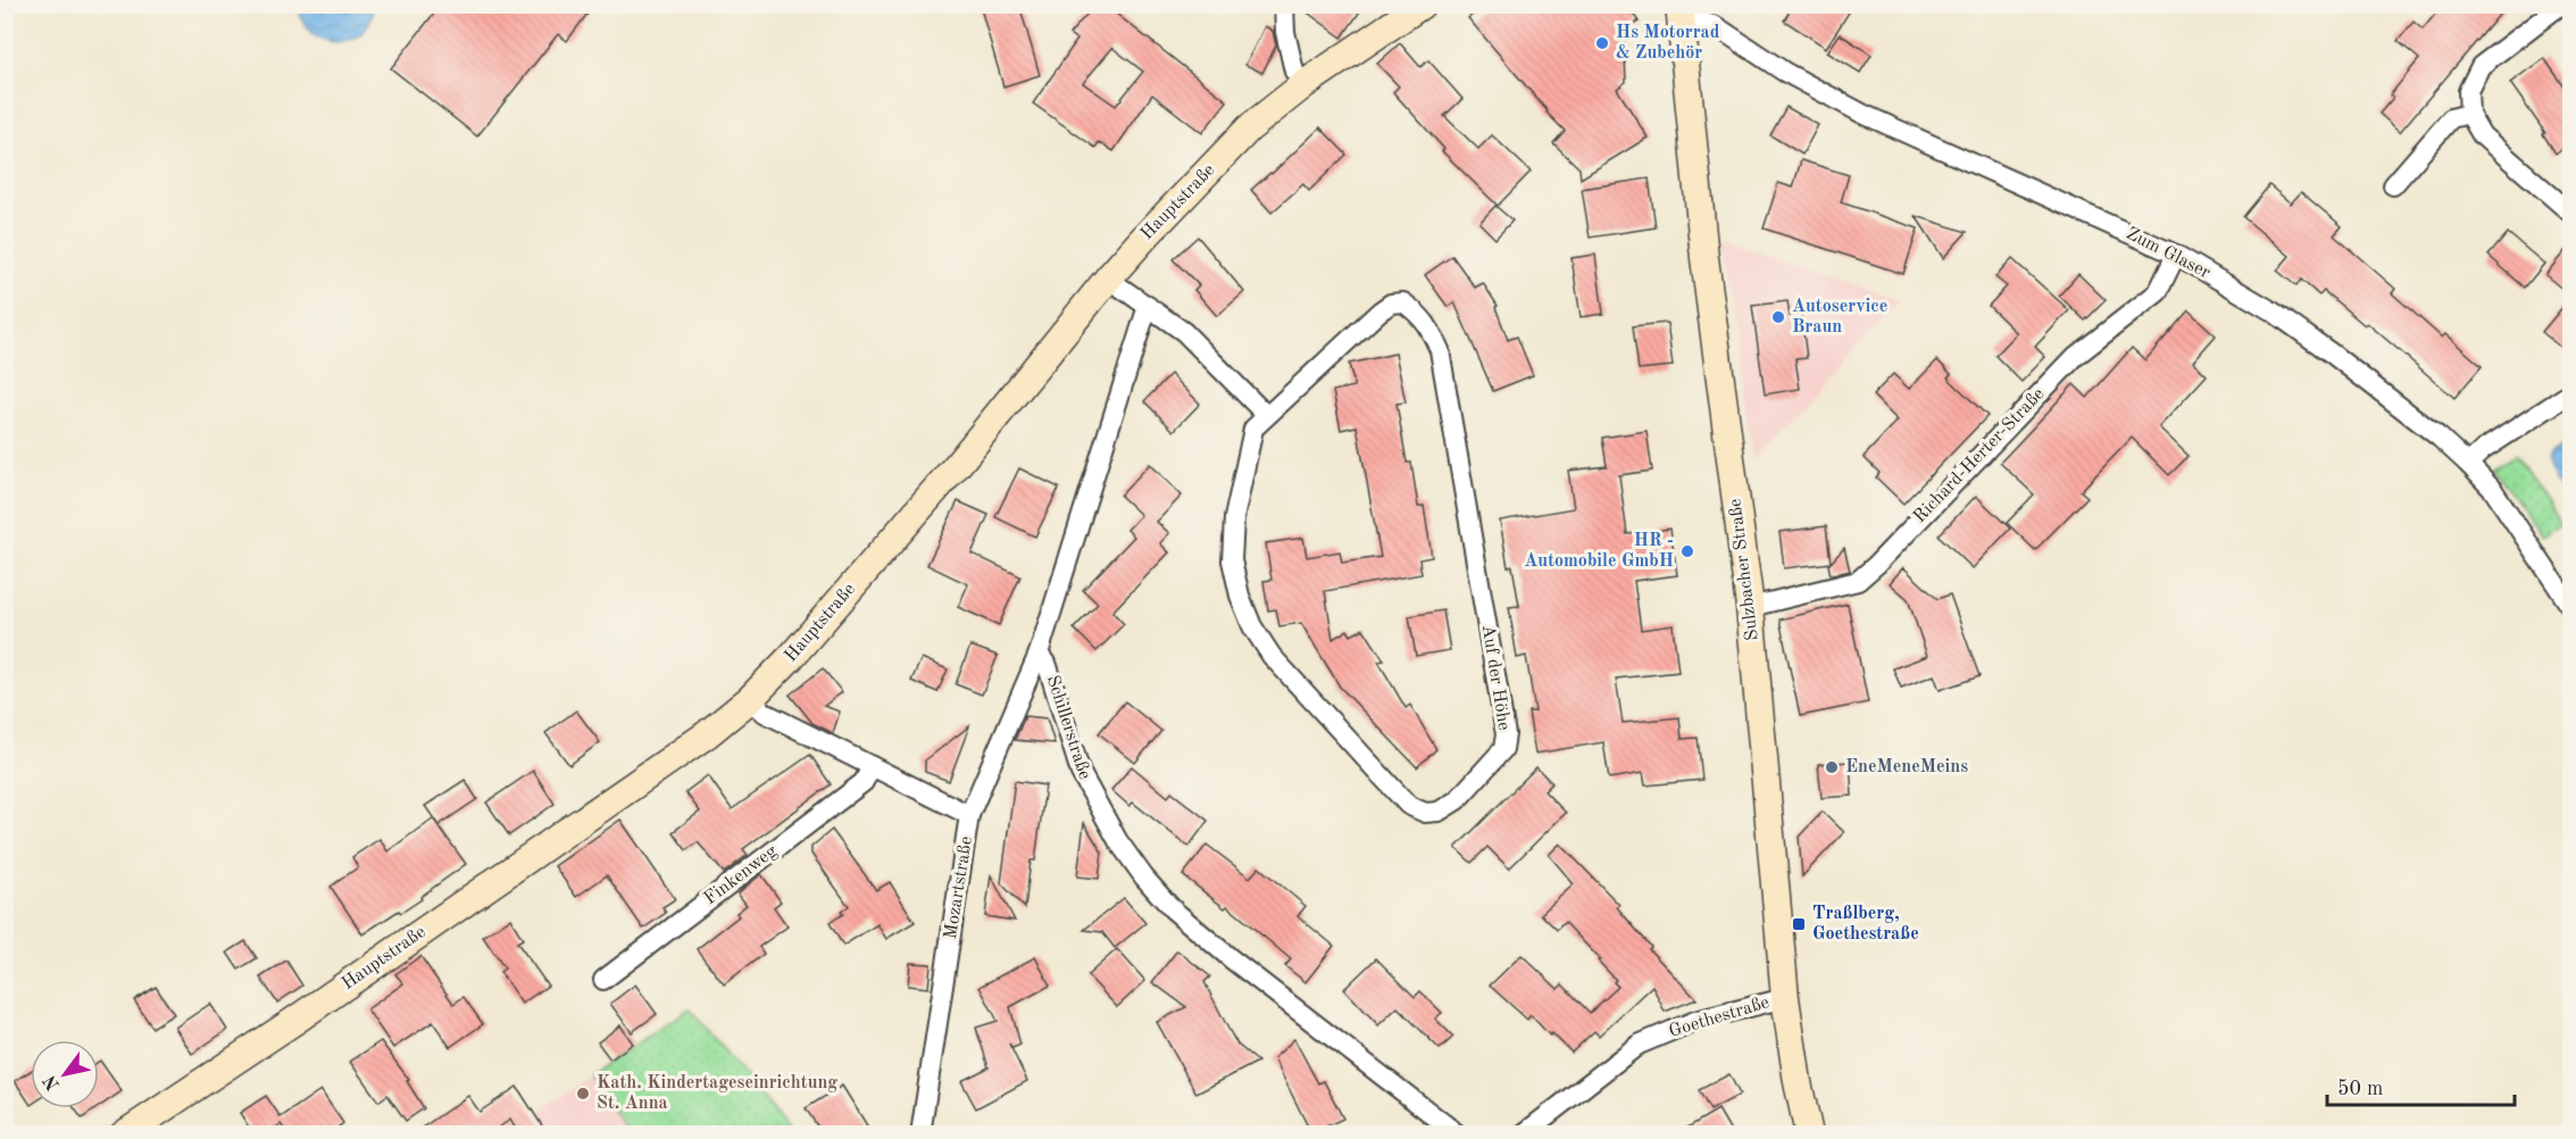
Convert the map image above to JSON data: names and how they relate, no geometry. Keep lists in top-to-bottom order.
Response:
{
  "streets": {
    "street": [
      "Hauptstraße",
      "Zum Glaser",
      "Richard-Herter-Straße",
      "Sulzbacher Straße",
      "Auf der Höhe",
      "Schillerstraße",
      "Finkenweg",
      "Mozartstraße",
      "Goethestraße"
    ]
  },
  "crossings": [
    ["Zum Glaser", "Richard-Herter-Straße"],
    ["Zum Glaser", "Sulzbacher Straße"],
    ["Richard-Herter-Straße", "Sulzbacher Straße"],
    ["Sulzbacher Straße", "Goethestraße"],
    ["Schillerstraße", "Mozartstraße"]
  ],
  "places": {
    "other": [
      "Hs Motorrad & Zubehör",
      "Autoservice Braun",
      "HR - Automobile GmbH",
      "EneMeneMeins",
      "Kath. Kindertageseinrichtung St. Anna"
    ],
    "transit": ["Traßlberg, Goethestraße"]
  },
  "scale_bar": "50 m",
  "north": "bottom left"
}
